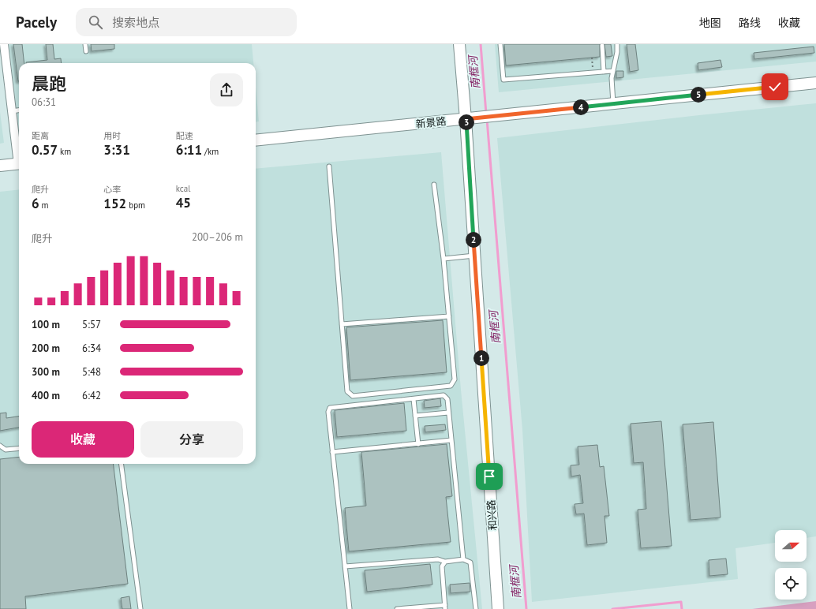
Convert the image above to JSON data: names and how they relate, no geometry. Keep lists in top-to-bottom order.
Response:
{
  "streets": {
    "street": ["新景路", "和兴路"]
  },
  "crossings": [
    ["新景路", "和兴路"]
  ],
  "water": ["南框河"],
  "north": "right",
  "page": {
    "header": "Pacely",
    "search": "搜索地点",
    "nav": ["地图", "路线", "收藏"],
    "heading": ["晨跑", "06:31"],
    "pins": [
      "5",
      "4",
      "3",
      "2",
      "1"
    ],
    "stats": [
      ["距离", "0.57 km"],
      ["用时", "3:31"],
      ["配速", "6:11 /km"],
      ["爬升", "6 m"],
      ["心率", "152 bpm"],
      ["kcal", "45"]
    ],
    "chart": ["爬升", "200–206 m"],
    "list": [
      {
        "name": "100 m",
        "note": "5:57"
      },
      {
        "name": "200 m",
        "note": "6:34"
      },
      {
        "name": "300 m",
        "note": "5:48"
      },
      {
        "name": "400 m",
        "note": "6:42"
      }
    ],
    "buttons": ["收藏", "分享"]
  }
}
